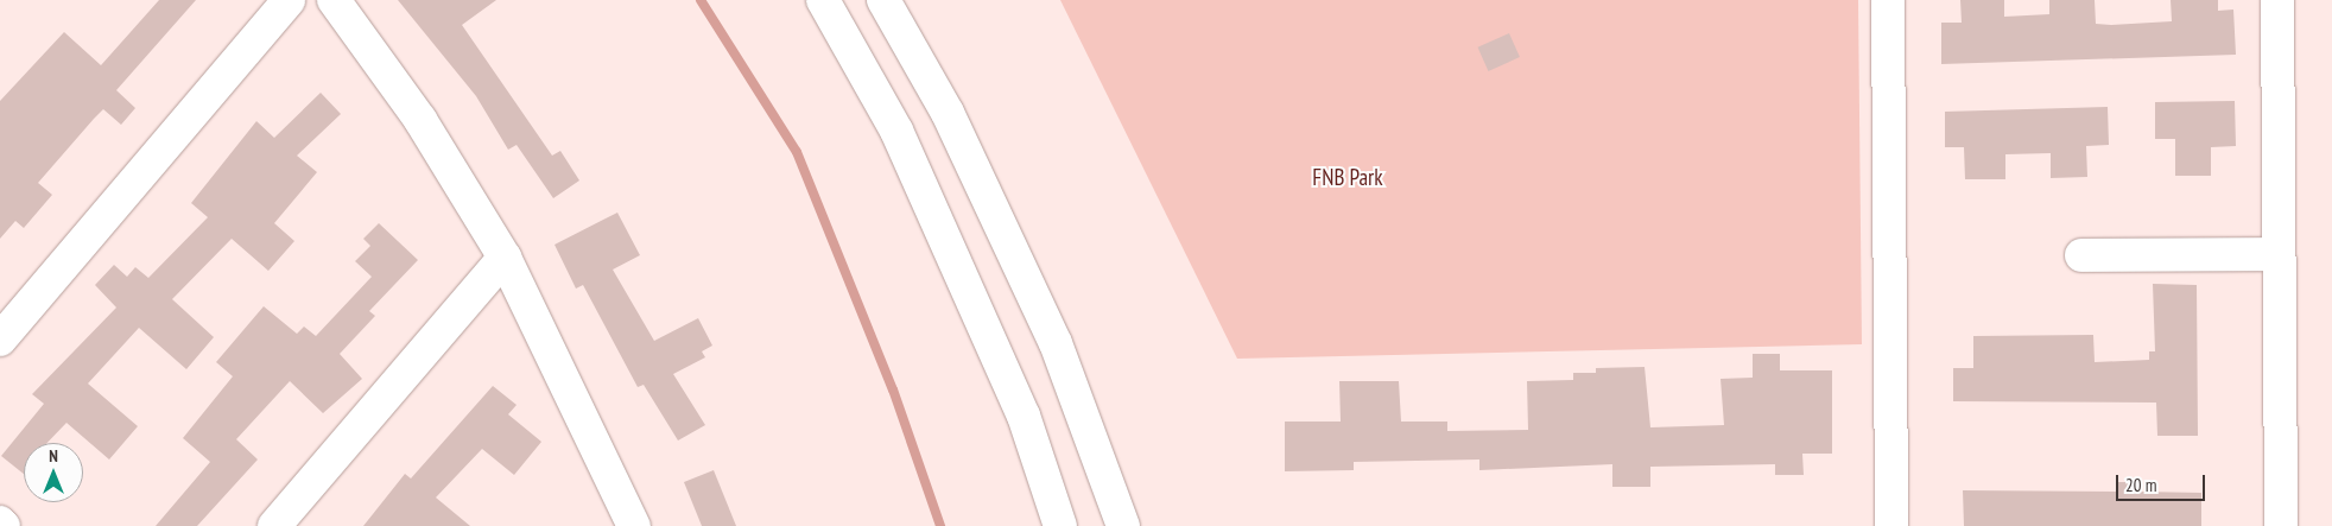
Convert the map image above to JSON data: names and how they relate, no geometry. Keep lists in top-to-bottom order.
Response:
{
  "parks": ["FNB Park"],
  "scale_bar": "20 m",
  "north": "top"
}
